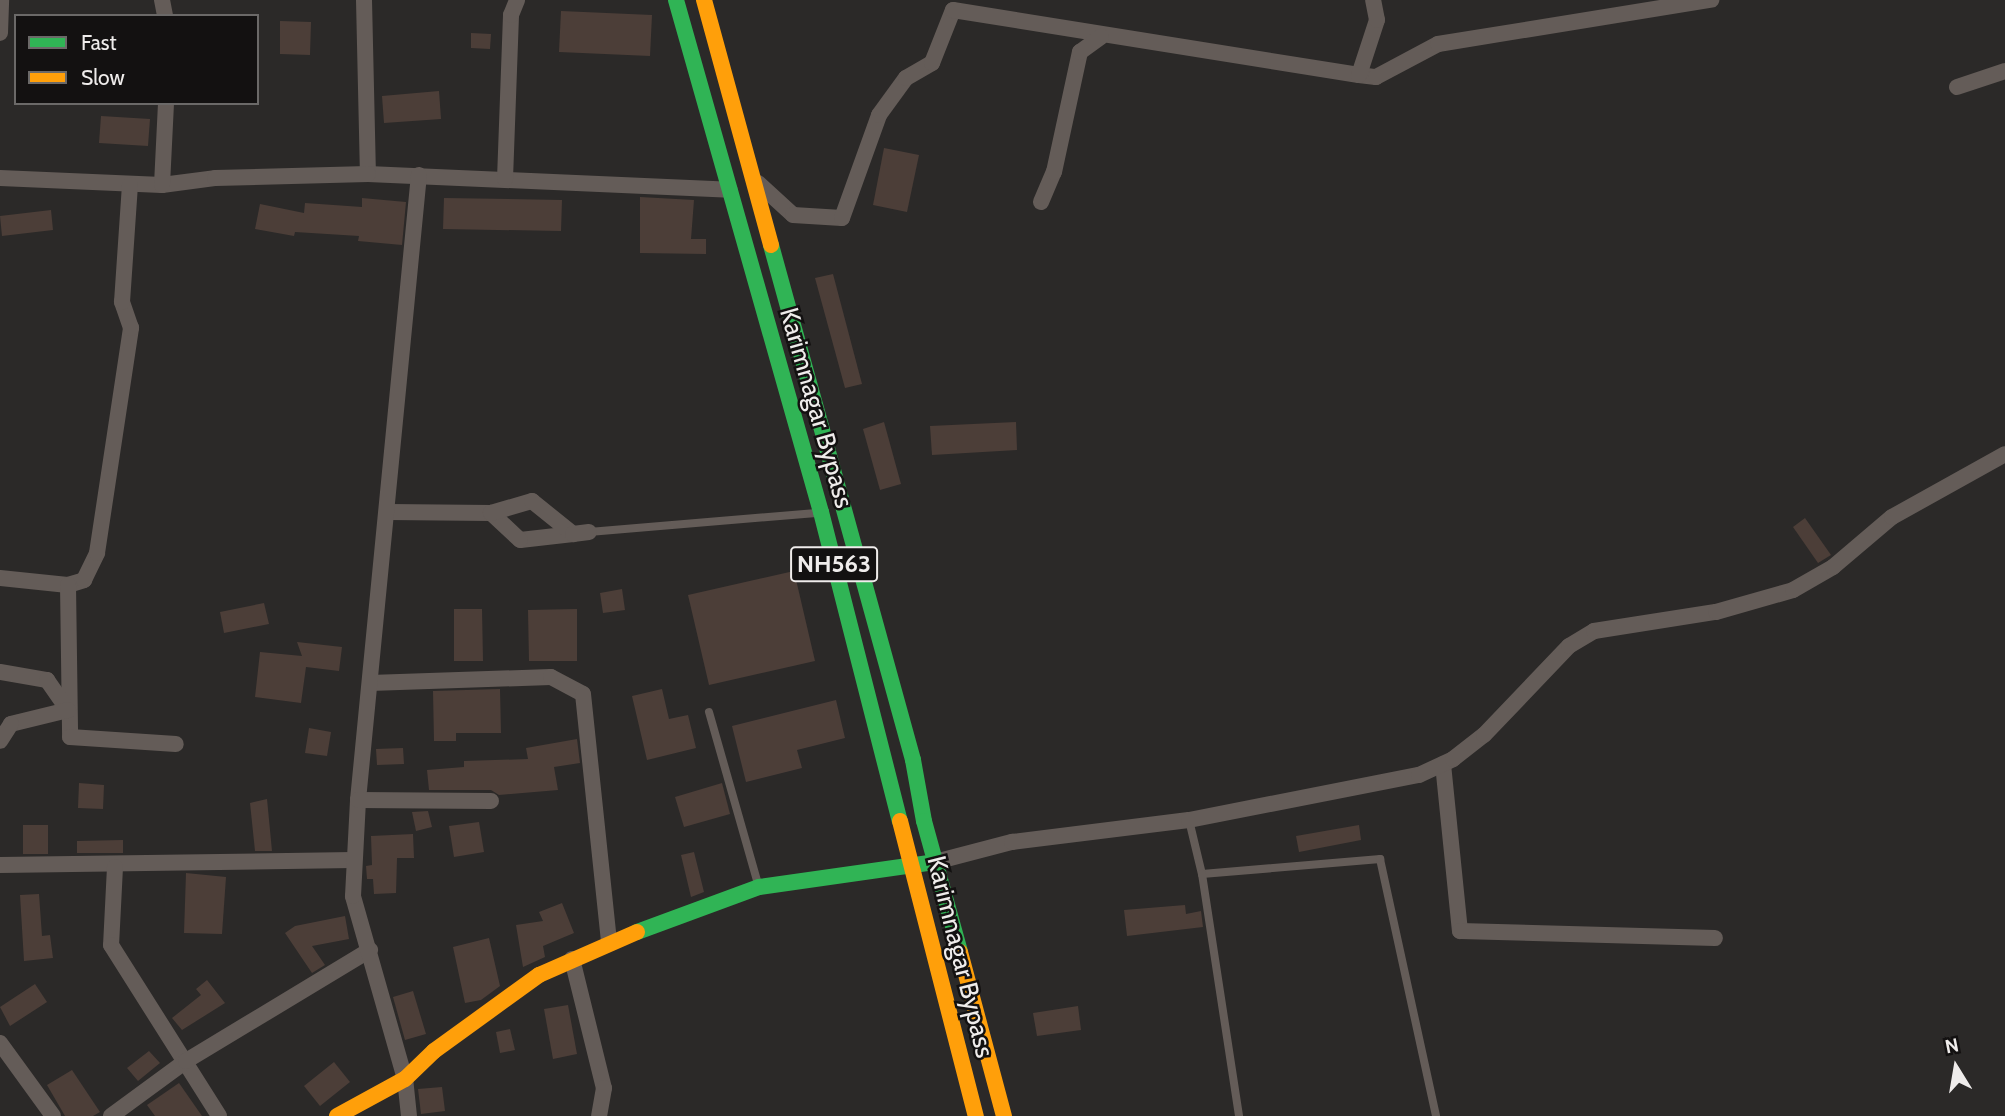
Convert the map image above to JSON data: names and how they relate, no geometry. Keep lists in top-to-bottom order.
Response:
{
  "streets": {
    "main road": ["Karimnagar Bypass", "NH563"]
  },
  "crossings": [
    ["Karimnagar Bypass", "NH563"]
  ],
  "legend": ["Fast", "Slow"],
  "north": "top"
}
